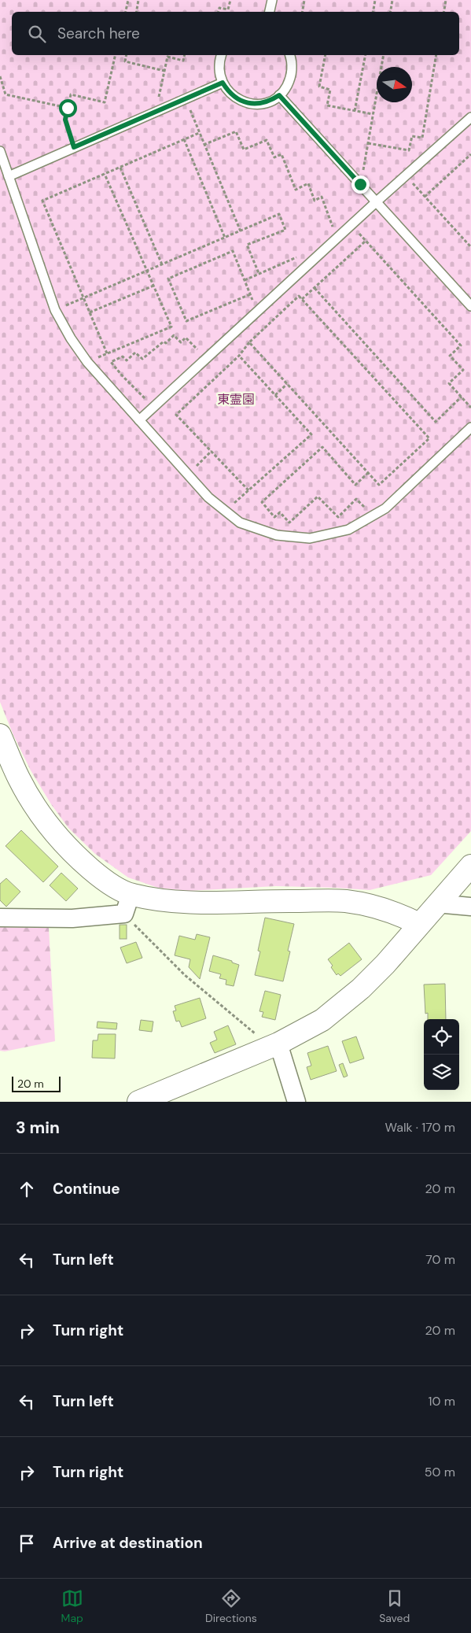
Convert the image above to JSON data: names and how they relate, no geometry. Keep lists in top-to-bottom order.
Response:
{
  "parks": ["東霊園"],
  "scale_bar": "20 m",
  "north": "right",
  "page": {
    "search": "Search here",
    "scale": "20 m",
    "heading": ["3 min", "Walk · 170 m"],
    "list": [
      ["Continue", "20 m"],
      ["Turn left", "70 m"],
      ["Turn right", "20 m"],
      ["Turn left", "10 m"],
      ["Turn right", "50 m"],
      "Arrive at destination"
    ],
    "nav": ["Map", "Directions", "Saved"]
  }
}
